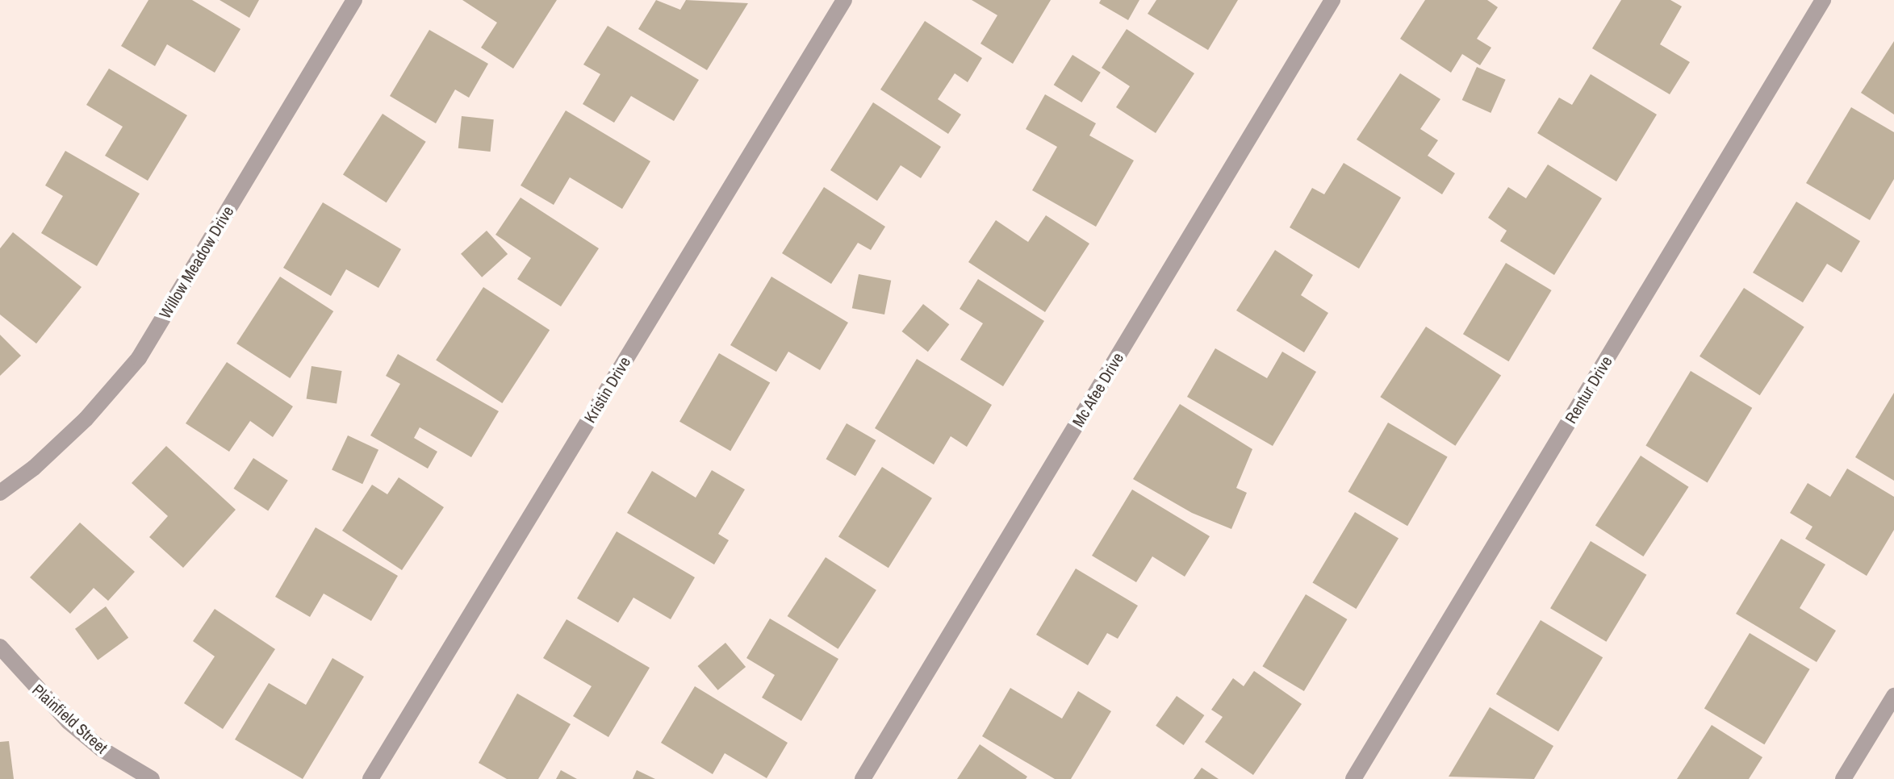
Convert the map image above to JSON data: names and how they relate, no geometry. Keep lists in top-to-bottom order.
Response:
{
  "streets": {
    "street": [
      "Willow Meadow Drive",
      "Kristin Drive",
      "Mc Afee Drive",
      "Rentur Drive",
      "Plainfield Street"
    ]
  }
}
